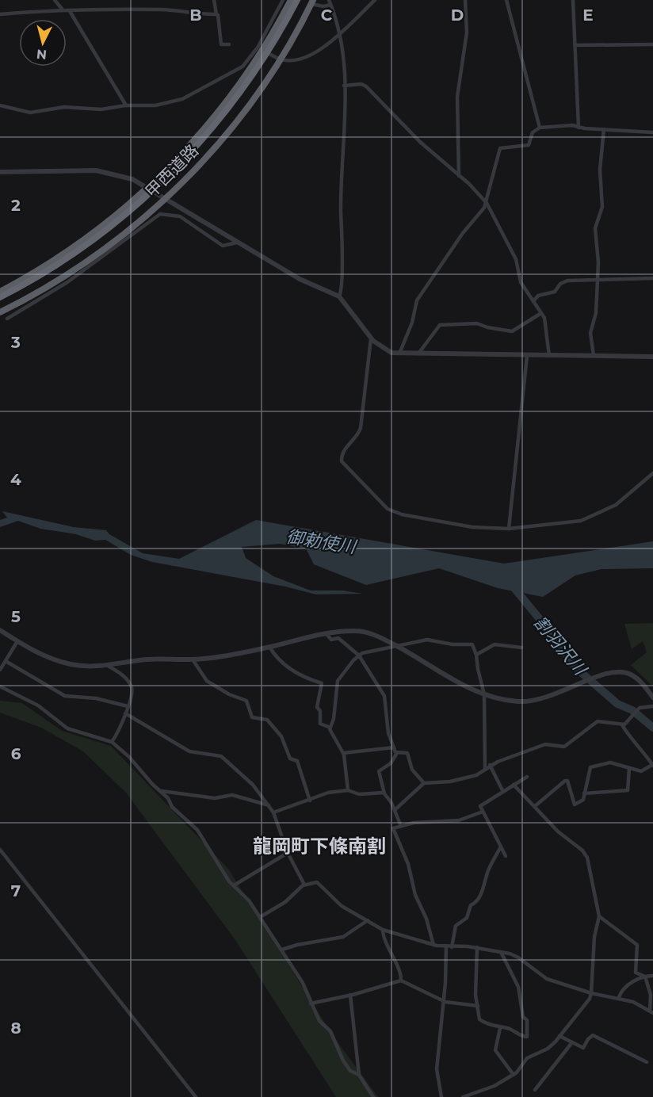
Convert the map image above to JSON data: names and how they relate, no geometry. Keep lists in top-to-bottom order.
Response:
{
  "streets": {
    "highway": ["甲西道路"]
  },
  "districts": ["龍岡町下條南割"],
  "water": ["御勅使川", "割羽沢川"],
  "north": "bottom",
  "grid": {
    "columns": [
      "B",
      "C",
      "D",
      "E"
    ],
    "rows": [
      "2",
      "3",
      "4",
      "5",
      "6",
      "7",
      "8"
    ]
  }
}
